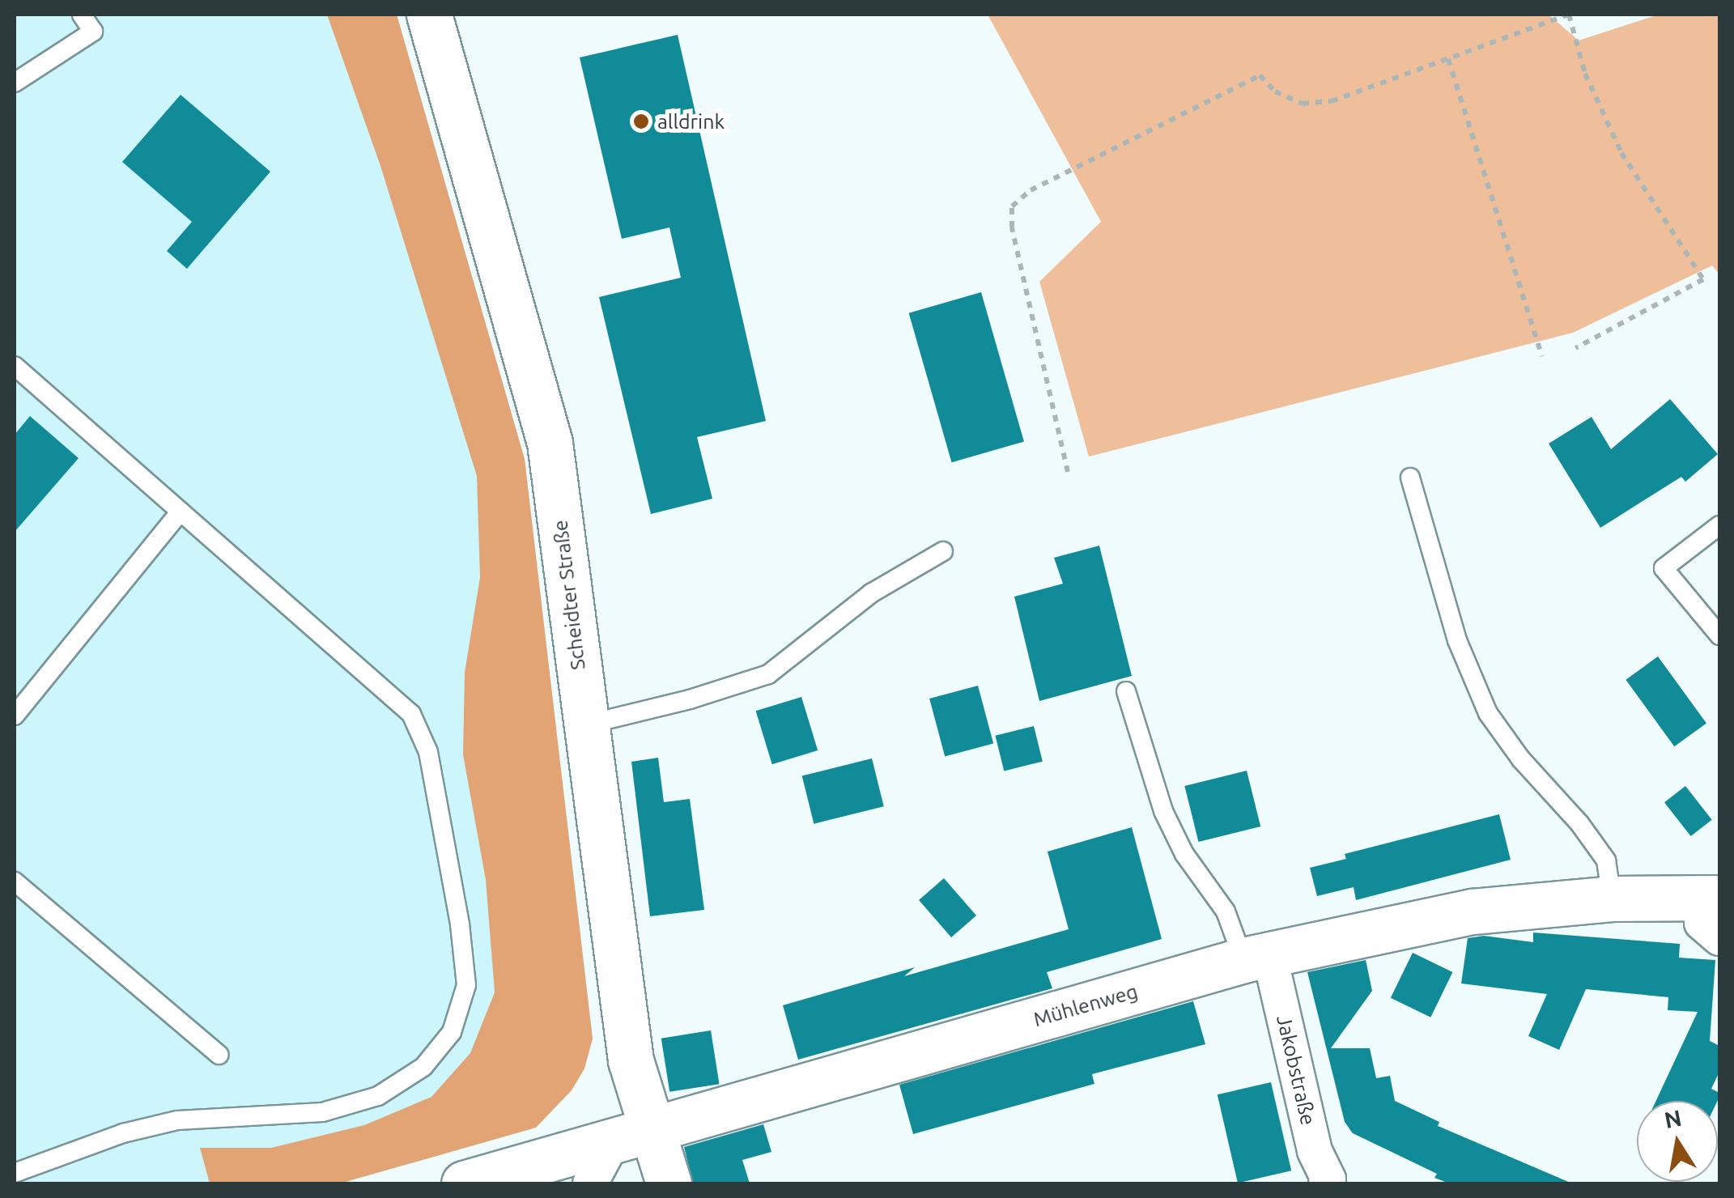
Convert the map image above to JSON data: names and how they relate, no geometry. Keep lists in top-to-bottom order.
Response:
{
  "streets": {
    "street": ["Scheidter Straße", "Mühlenweg", "Jakobstraße"]
  },
  "crossings": [
    ["Scheidter Straße", "Mühlenweg"],
    ["Mühlenweg", "Jakobstraße"]
  ],
  "places": ["alldrink"],
  "north": "top"
}
